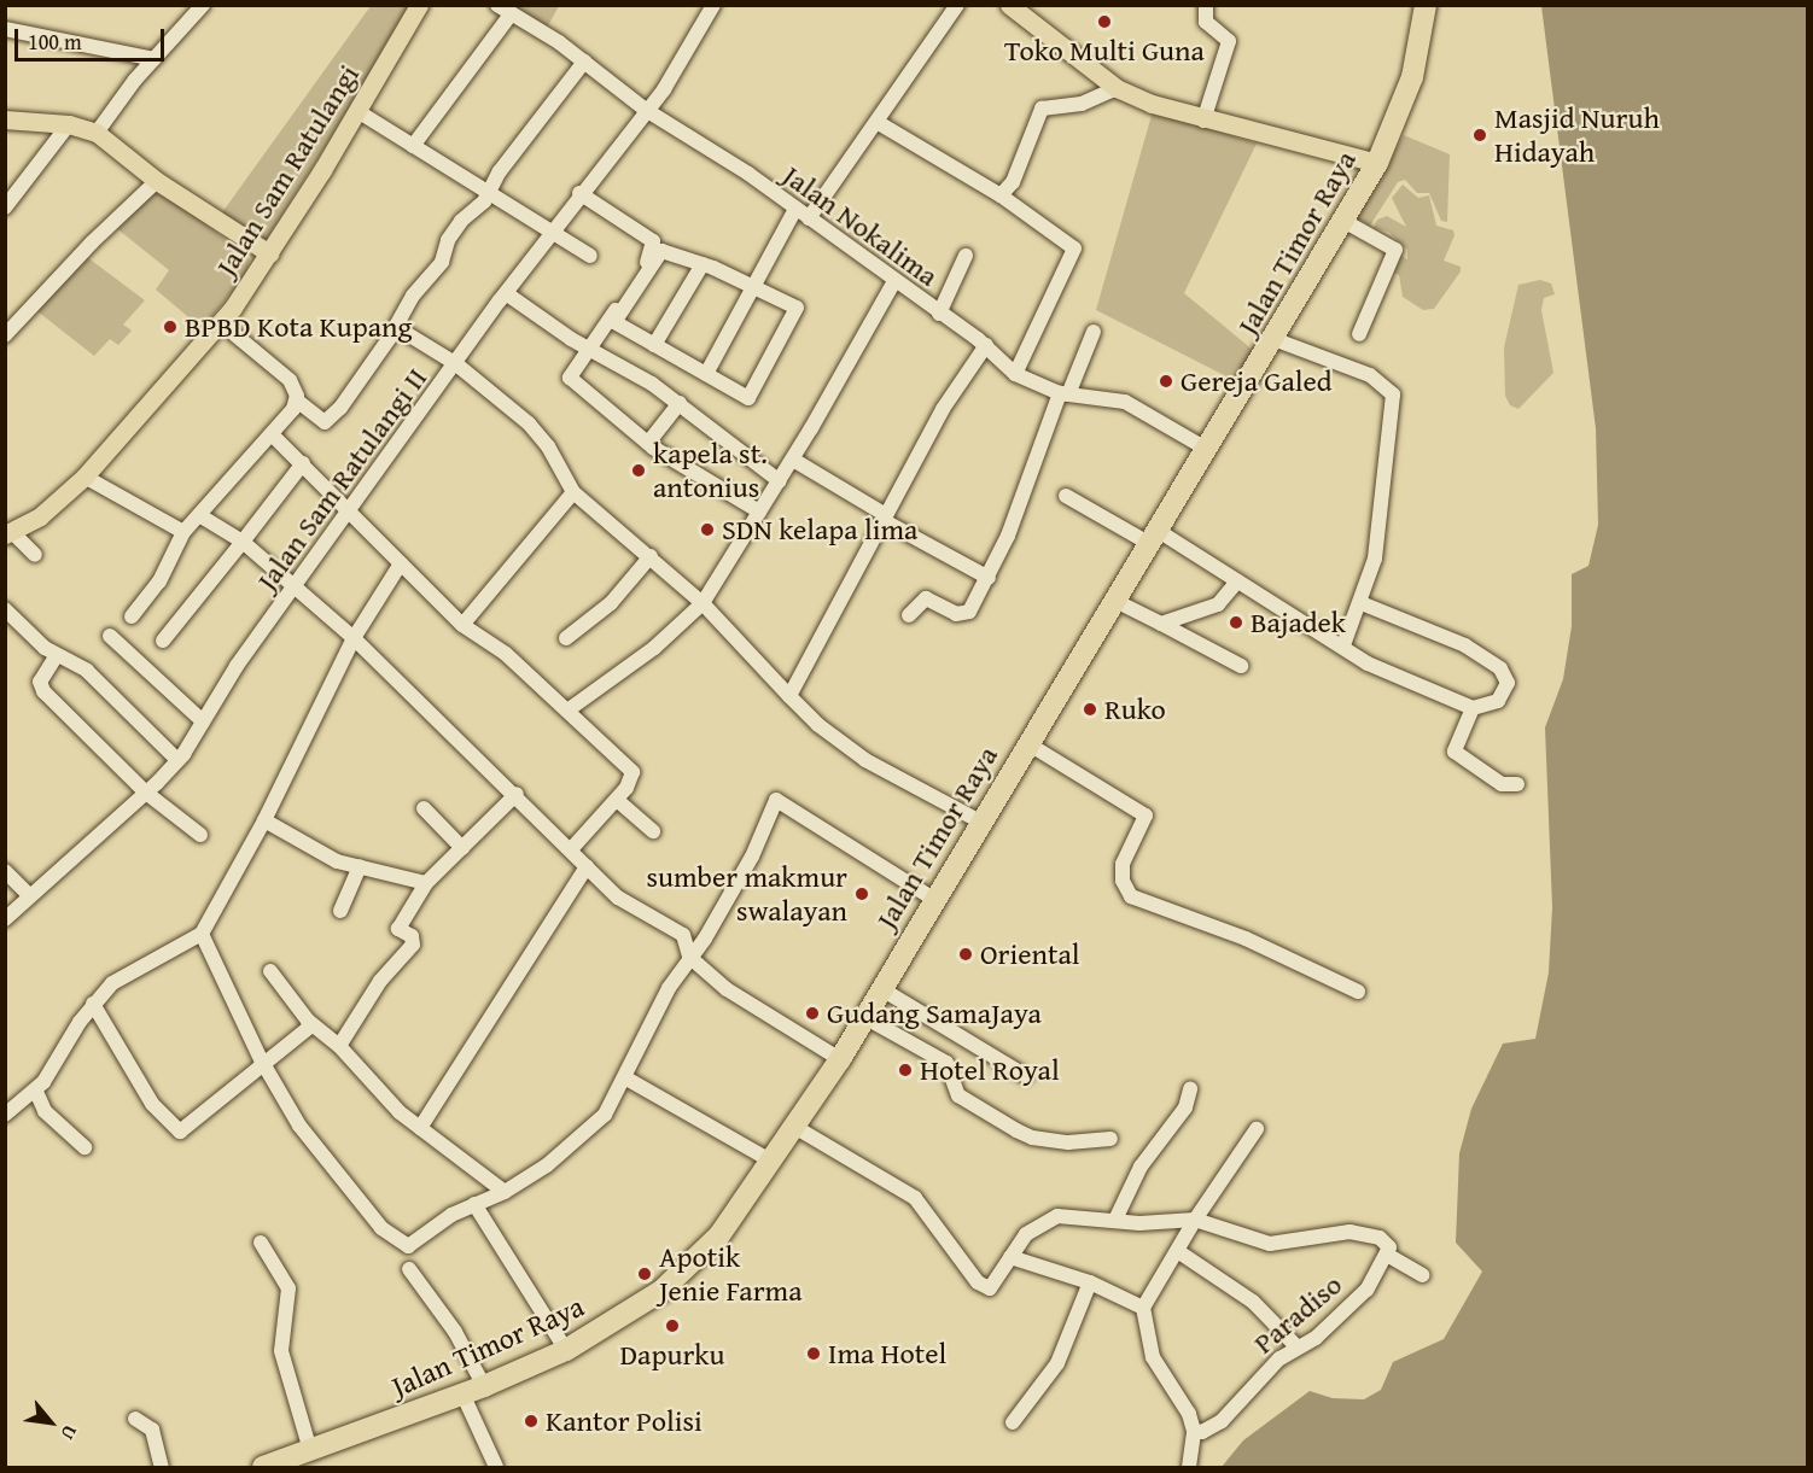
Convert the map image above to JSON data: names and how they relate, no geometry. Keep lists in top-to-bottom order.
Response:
{
  "streets": {
    "highway": ["Jalan Timor Raya"],
    "main road": ["Jalan Sam Ratulangi"],
    "street": ["Jalan Nokalima", "Jalan Sam Ratulangi II", "Paradiso"]
  },
  "crossings": [
    ["Jalan Nokalima", "Jalan Timor Raya"],
    ["Jalan Nokalima", "Jalan Sam Ratulangi II"]
  ],
  "places": [
    "Toko Multi Guna",
    "Masjid Nuruh Hidayah",
    "BPBD Kota Kupang",
    "Gereja Galed",
    "kapela st. antonius",
    "SDN kelapa lima",
    "Bajadek",
    "Ruko",
    "sumber makmur swalayan",
    "Oriental",
    "Gudang SamaJaya",
    "Hotel Royal",
    "Apotik Jenie Farma",
    "Dapurku",
    "Ima Hotel",
    "Kantor Polisi"
  ],
  "scale_bar": "100 m",
  "north": "bottom right"
}
